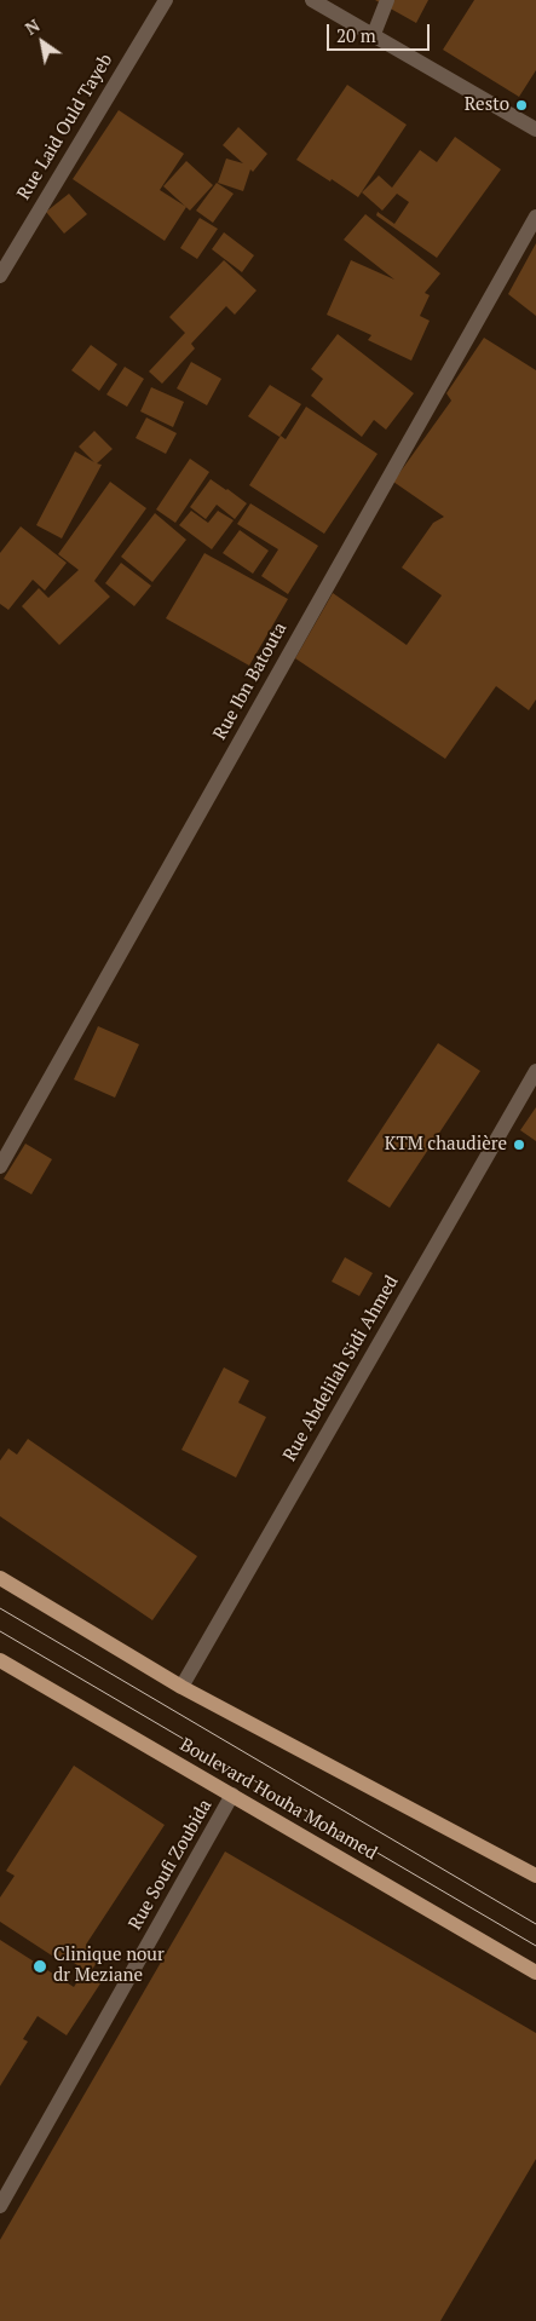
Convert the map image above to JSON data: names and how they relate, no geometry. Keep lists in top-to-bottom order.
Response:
{
  "streets": {
    "main road": ["Boulevard Houha Mohamed"],
    "street": [
      "Rue Laid Ould Tayeb",
      "Rue Ibn Batouta",
      "Rue Abdelilah Sidi Ahmed",
      "Rue Soufi Zoubida"
    ]
  },
  "crossings": [
    ["Boulevard Houha Mohamed", "Rue Soufi Zoubida"]
  ],
  "places": ["Resto", "KTM chaudière", "Clinique nour dr Meziane"],
  "scale_bar": "20 m",
  "north": "top left"
}
